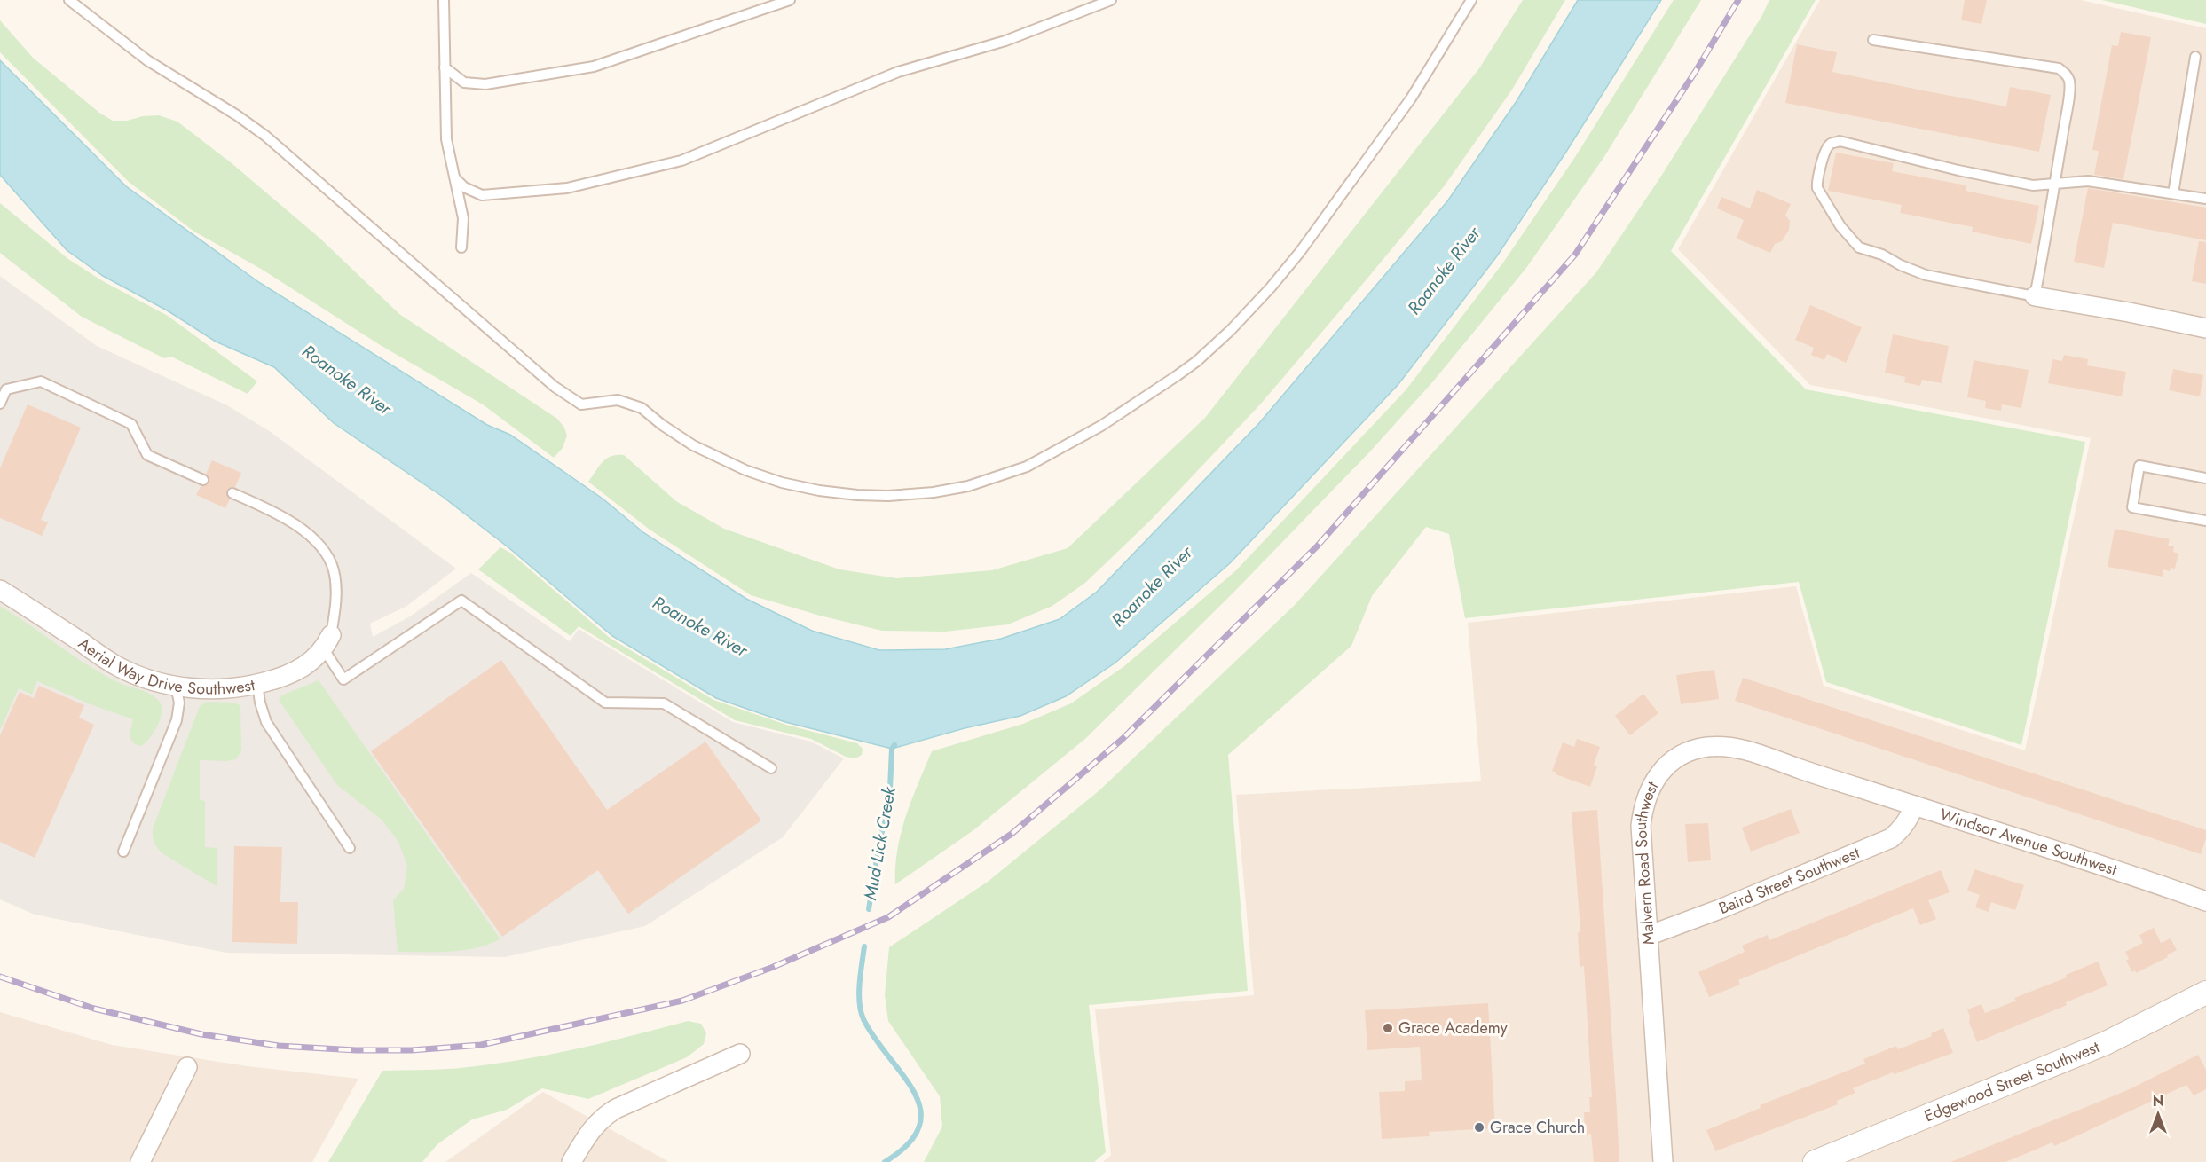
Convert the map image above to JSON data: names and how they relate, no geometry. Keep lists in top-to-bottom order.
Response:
{
  "streets": {
    "street": [
      "Aerial Way Drive Southwest",
      "Windsor Avenue Southwest",
      "Malvern Road Southwest",
      "Baird Street Southwest",
      "Edgewood Street Southwest"
    ]
  },
  "crossings": [
    ["Windsor Avenue Southwest", "Malvern Road Southwest"],
    ["Windsor Avenue Southwest", "Baird Street Southwest"],
    ["Malvern Road Southwest", "Baird Street Southwest"]
  ],
  "water": ["Roanoke River", "Mud Lick Creek"],
  "places": ["Grace Academy", "Grace Church"],
  "north": "top"
}
